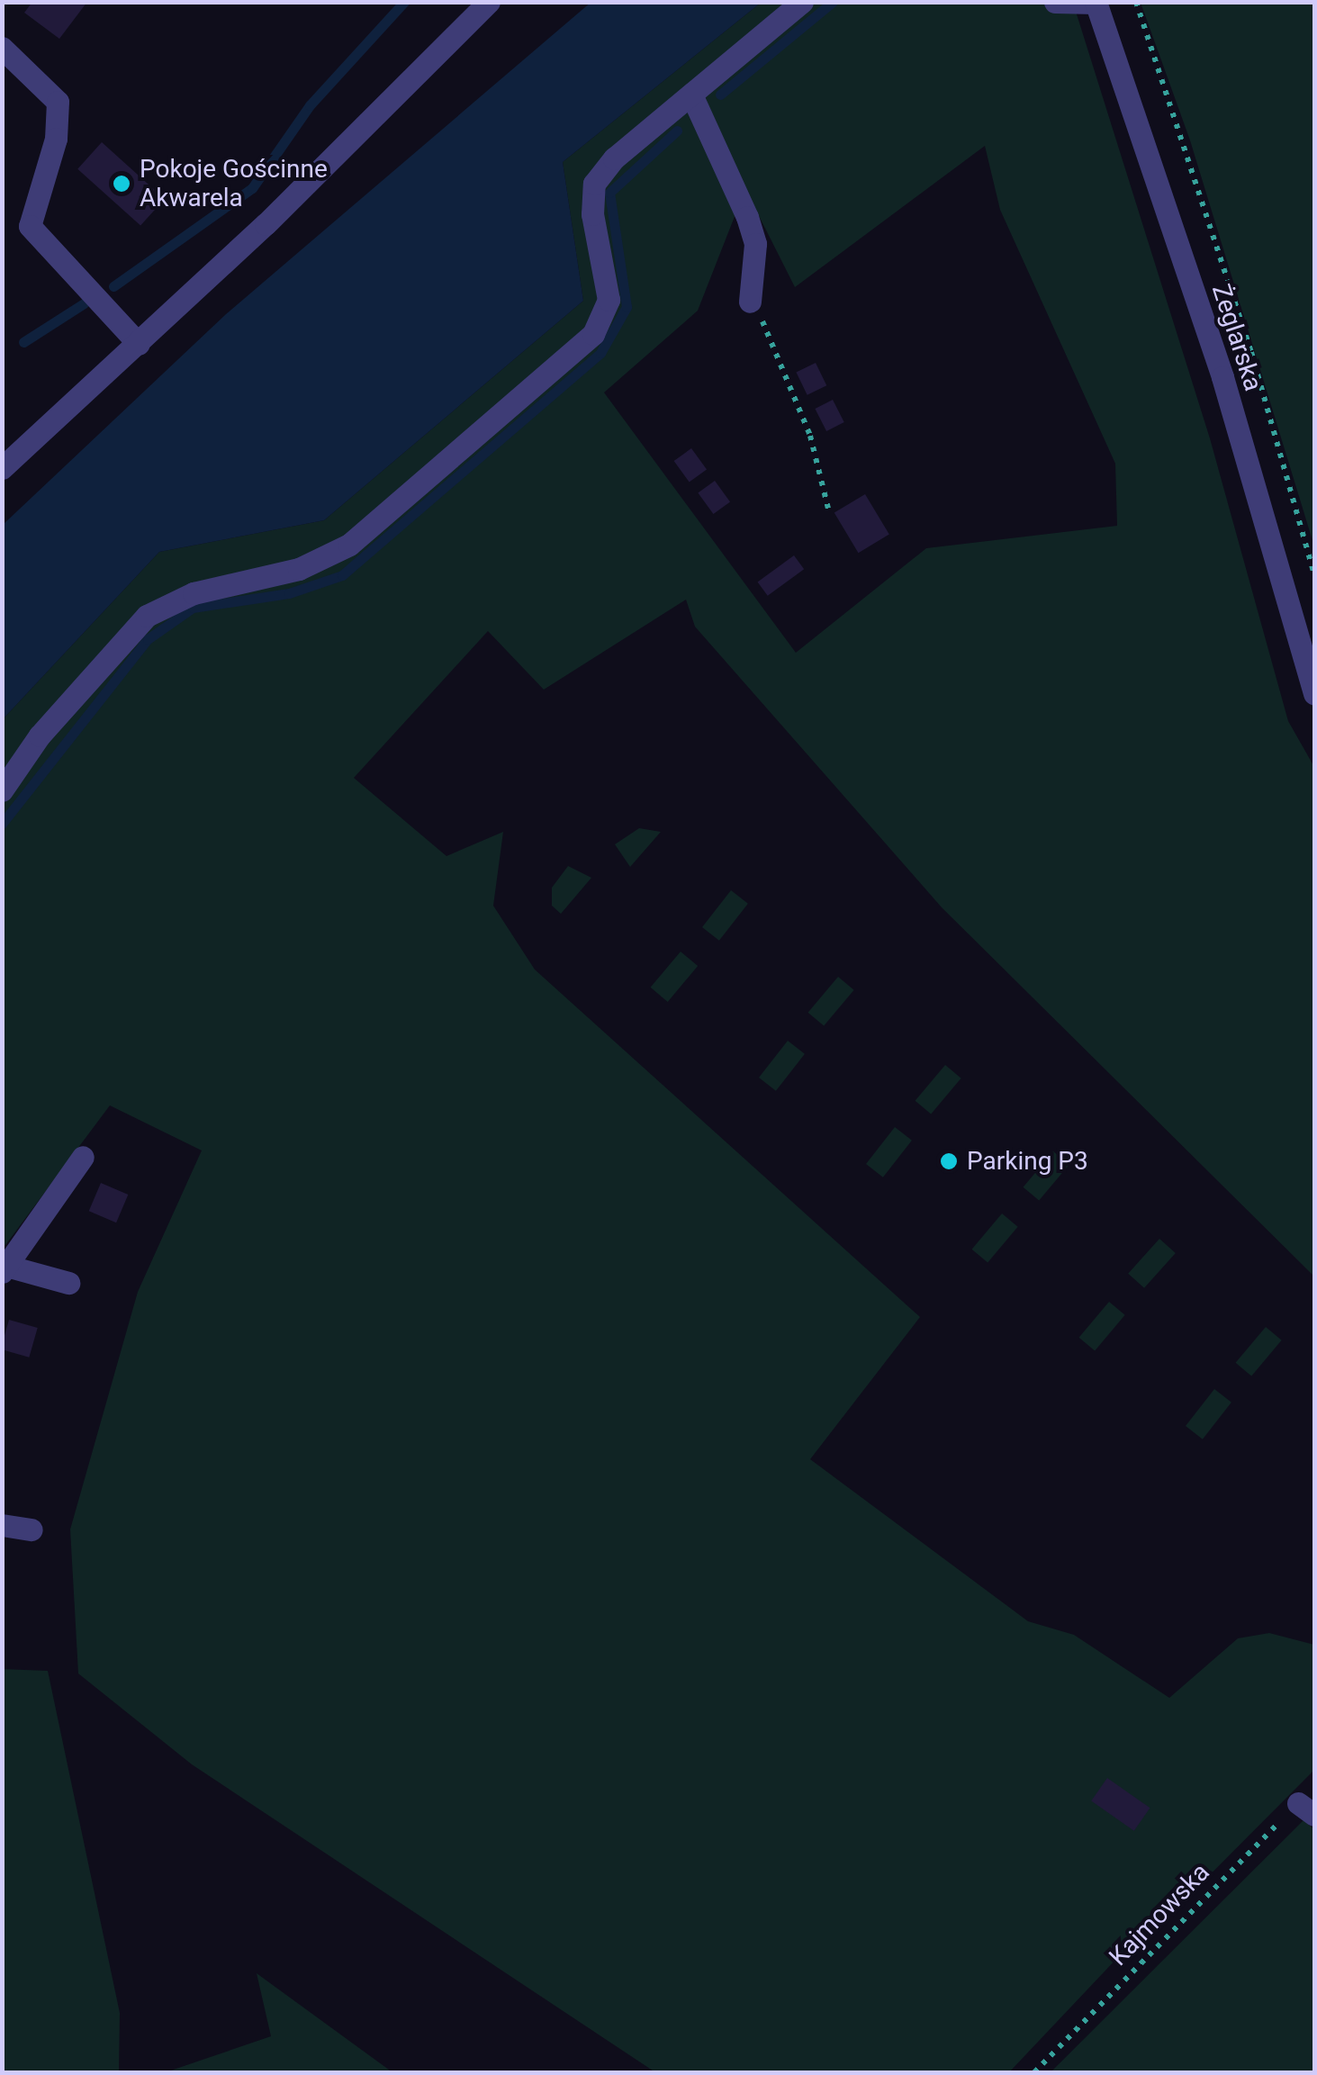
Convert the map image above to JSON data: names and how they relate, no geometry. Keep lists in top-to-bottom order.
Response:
{
  "streets": {
    "street": ["Żeglarska"],
    "path": ["Kajmowska"]
  },
  "places": ["Pokoje Gościnne Akwarela", "Parking P3"]
}
